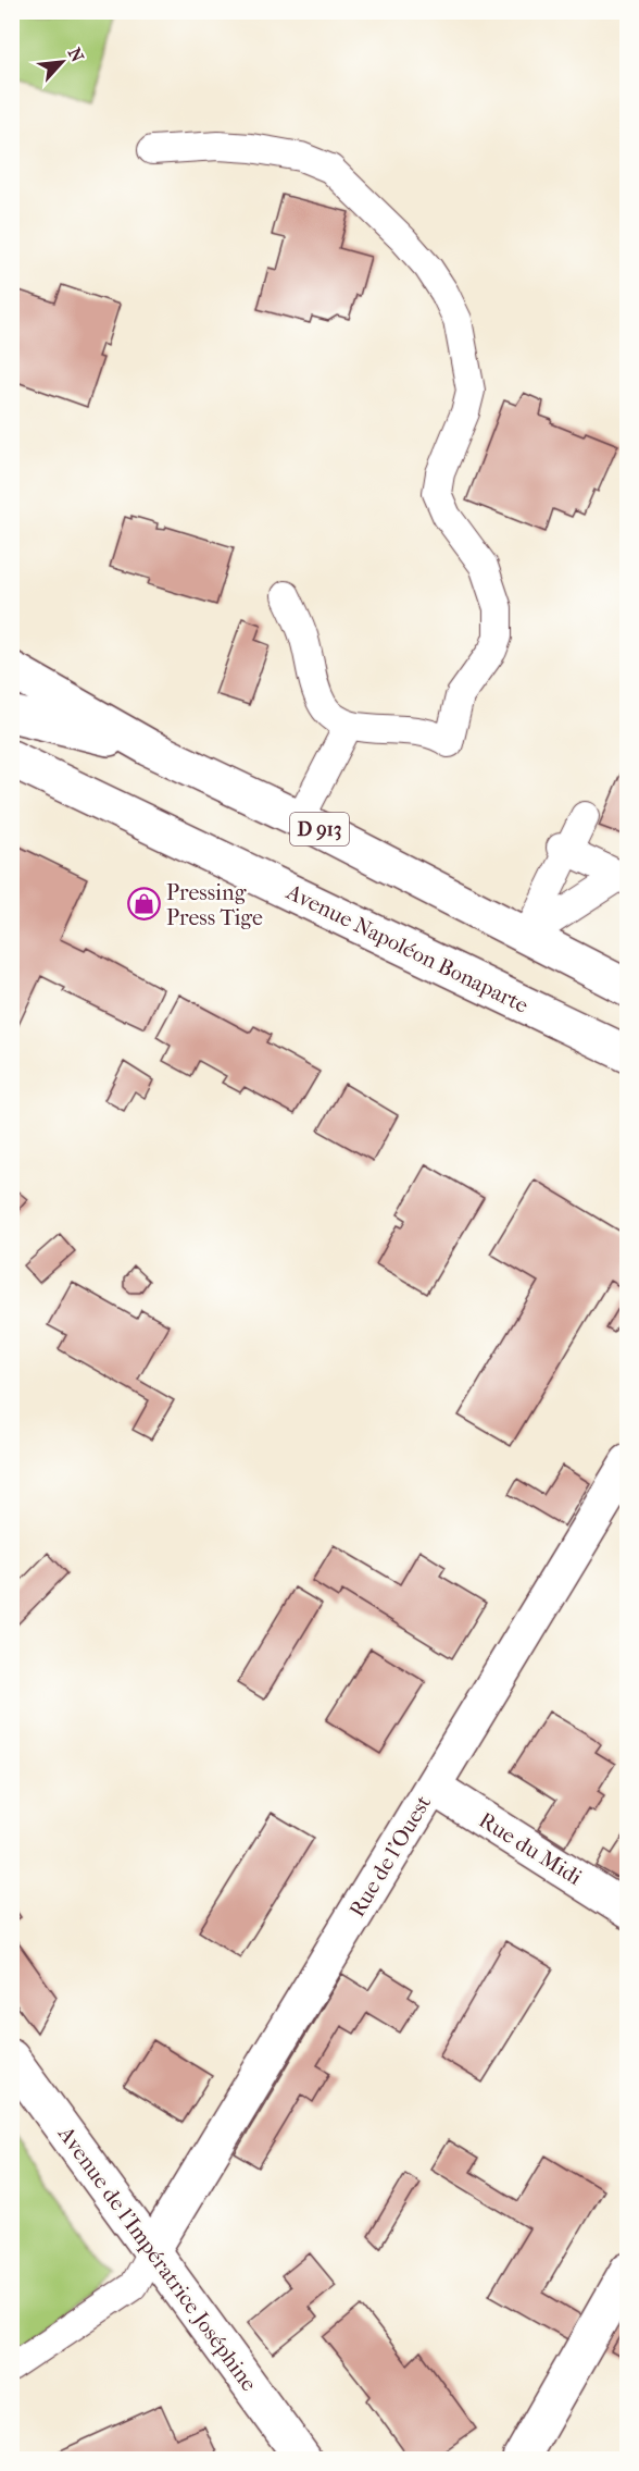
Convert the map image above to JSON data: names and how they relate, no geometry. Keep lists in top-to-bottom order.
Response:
{
  "streets": {
    "street": [
      "D 913",
      "Avenue Napoléon Bonaparte",
      "Rue du Midi",
      "Rue de l'Ouest",
      "Avenue de l'Impératrice Joséphine"
    ]
  },
  "crossings": [
    ["Rue du Midi", "Rue de l'Ouest"],
    ["Rue de l'Ouest", "Avenue de l'Impératrice Joséphine"]
  ],
  "places": {
    "shop": ["Pressing Press Tige"]
  },
  "north": "top right"
}
